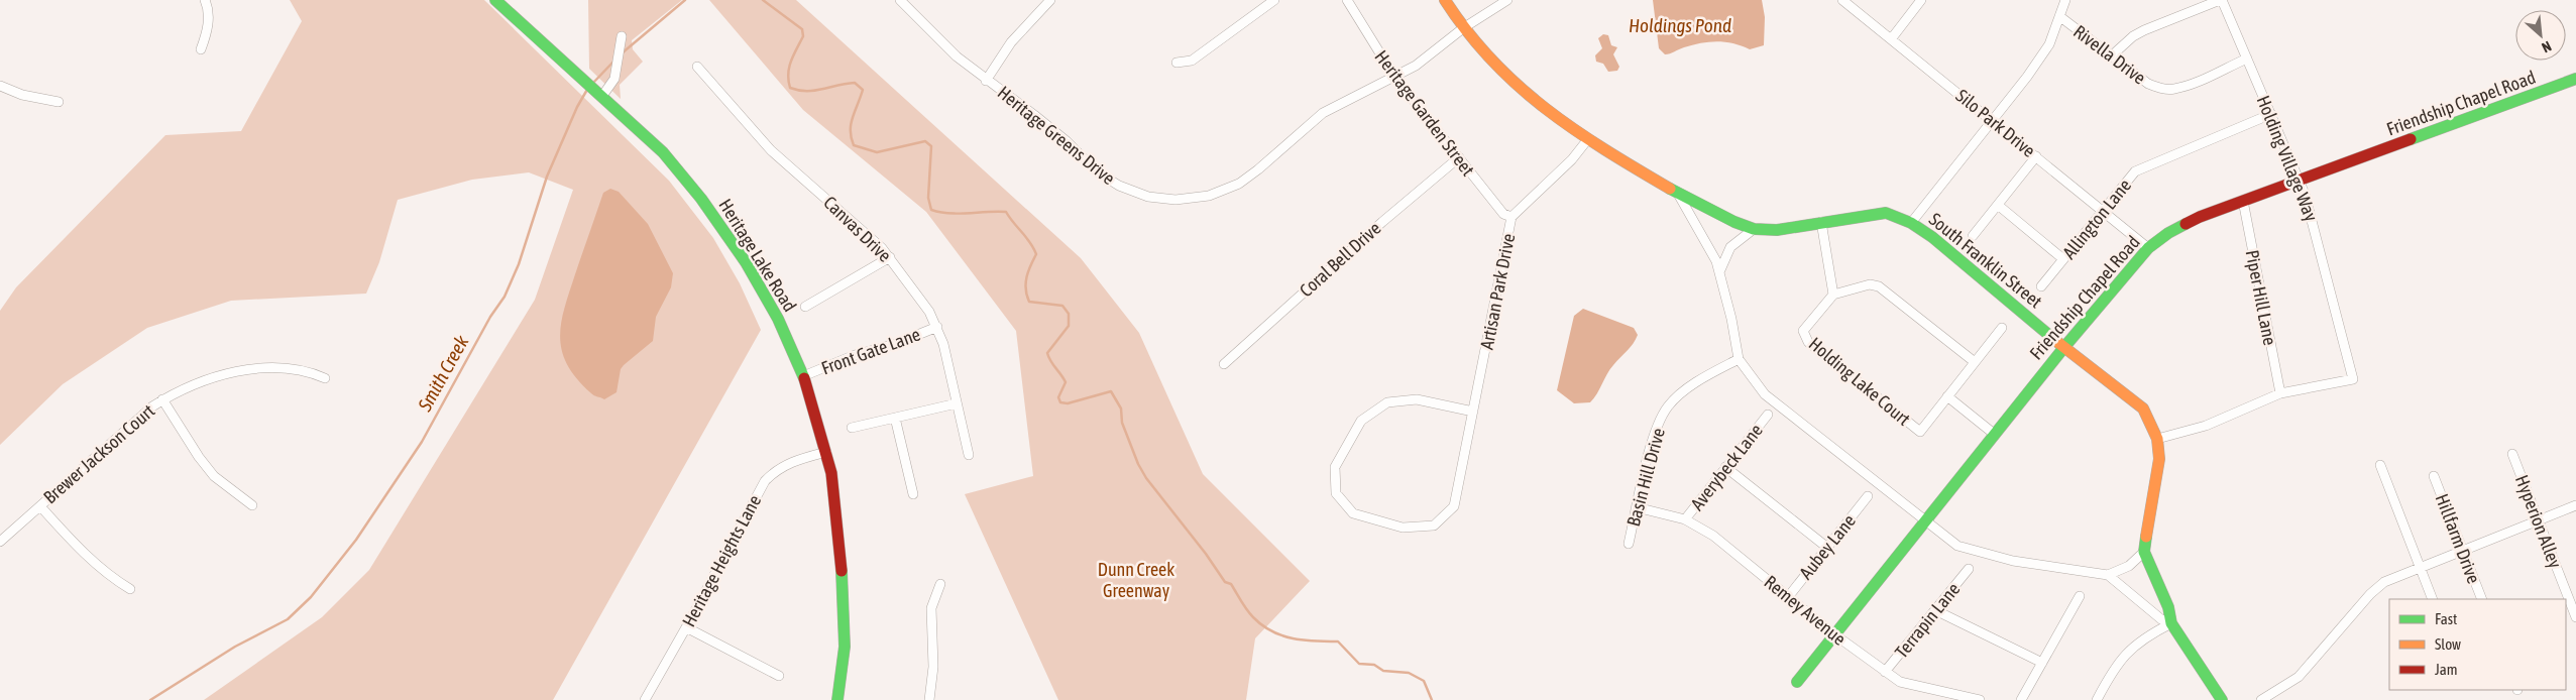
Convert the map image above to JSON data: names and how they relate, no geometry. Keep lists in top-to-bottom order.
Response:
{
  "streets": {
    "street": [
      "Rivella Drive",
      "Friendship Chapel Road",
      "Heritage Garden Street",
      "Silo Park Drive",
      "Heritage Greens Drive",
      "Holding Village Way",
      "Allington Lane",
      "Canvas Drive",
      "Heritage Lake Road",
      "Coral Bell Drive",
      "South Franklin Street",
      "Artisan Park Drive",
      "Piper Hill Lane",
      "Front Gate Lane",
      "Holding Lake Court",
      "Brewer Jackson Court",
      "Averybeck Lane",
      "Basin Hill Drive",
      "Hyperion Alley",
      "Hillfarm Drive",
      "Aubey Lane",
      "Heritage Heights Lane",
      "Remey Avenue",
      "Terrapin Lane"
    ]
  },
  "crossings": [
    ["Rivella Drive", "Holding Village Way"],
    ["Friendship Chapel Road", "Silo Park Drive"],
    ["Friendship Chapel Road", "Holding Village Way"],
    ["Friendship Chapel Road", "South Franklin Street"],
    ["Friendship Chapel Road", "Piper Hill Lane"],
    ["Friendship Chapel Road", "Remey Avenue"],
    ["Heritage Garden Street", "Heritage Greens Drive"],
    ["Heritage Garden Street", "Coral Bell Drive"],
    ["Heritage Garden Street", "Artisan Park Drive"],
    ["Silo Park Drive", "Allington Lane"],
    ["Heritage Greens Drive", "South Franklin Street"],
    ["Holding Village Way", "Allington Lane"],
    ["Holding Village Way", "Piper Hill Lane"],
    ["Canvas Drive", "Front Gate Lane"],
    ["Heritage Lake Road", "Front Gate Lane"],
    ["Heritage Lake Road", "Heritage Heights Lane"],
    ["South Franklin Street", "Artisan Park Drive"],
    ["South Franklin Street", "Basin Hill Drive"],
    ["Averybeck Lane", "Remey Avenue"],
    ["Basin Hill Drive", "Remey Avenue"],
    ["Aubey Lane", "Remey Avenue"],
    ["Remey Avenue", "Terrapin Lane"]
  ],
  "water": ["Holdings Pond", "Smith Creek"],
  "parks": ["Dunn Creek Greenway"],
  "legend": ["Fast", "Slow", "Jam"],
  "north": "bottom right"
}
